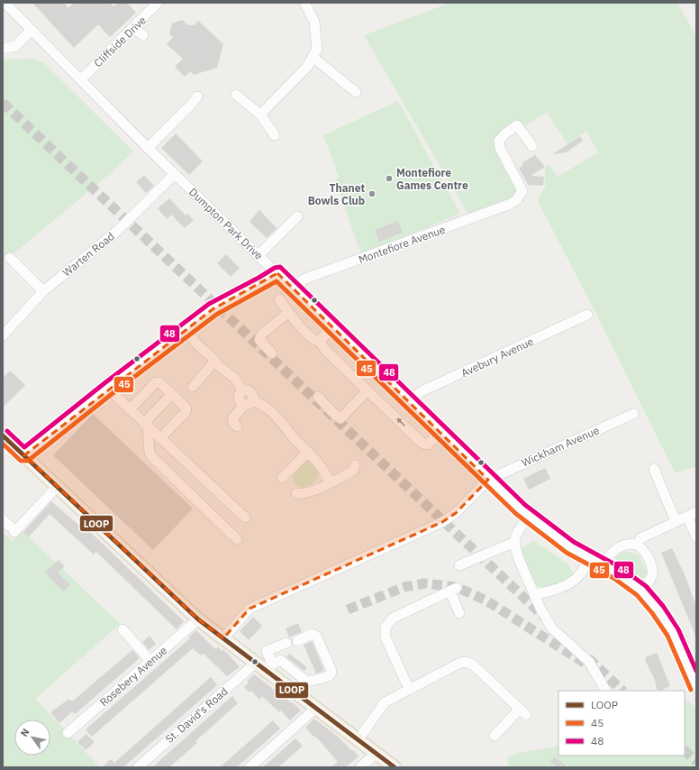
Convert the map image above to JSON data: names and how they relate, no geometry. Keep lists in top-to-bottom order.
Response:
{
  "streets": {
    "street": [
      "Cliffside Drive",
      "Dumpton Park Drive",
      "Montefiore Avenue",
      "Warten Road",
      "Avebury Avenue",
      "Wickham Avenue",
      "Rosebery Avenue",
      "St. David's Road"
    ]
  },
  "crossings": [
    ["Cliffside Drive", "Dumpton Park Drive"],
    ["Dumpton Park Drive", "Montefiore Avenue"],
    ["Dumpton Park Drive", "Warten Road"],
    ["Dumpton Park Drive", "Avebury Avenue"],
    ["Dumpton Park Drive", "Wickham Avenue"]
  ],
  "places": ["Montefiore Games Centre", "Thanet Bowls Club"],
  "lines": ["transit line 48", "transit line 45", "transit line LOOP"],
  "legend": ["LOOP", "45", "48"],
  "north": "top left"
}
